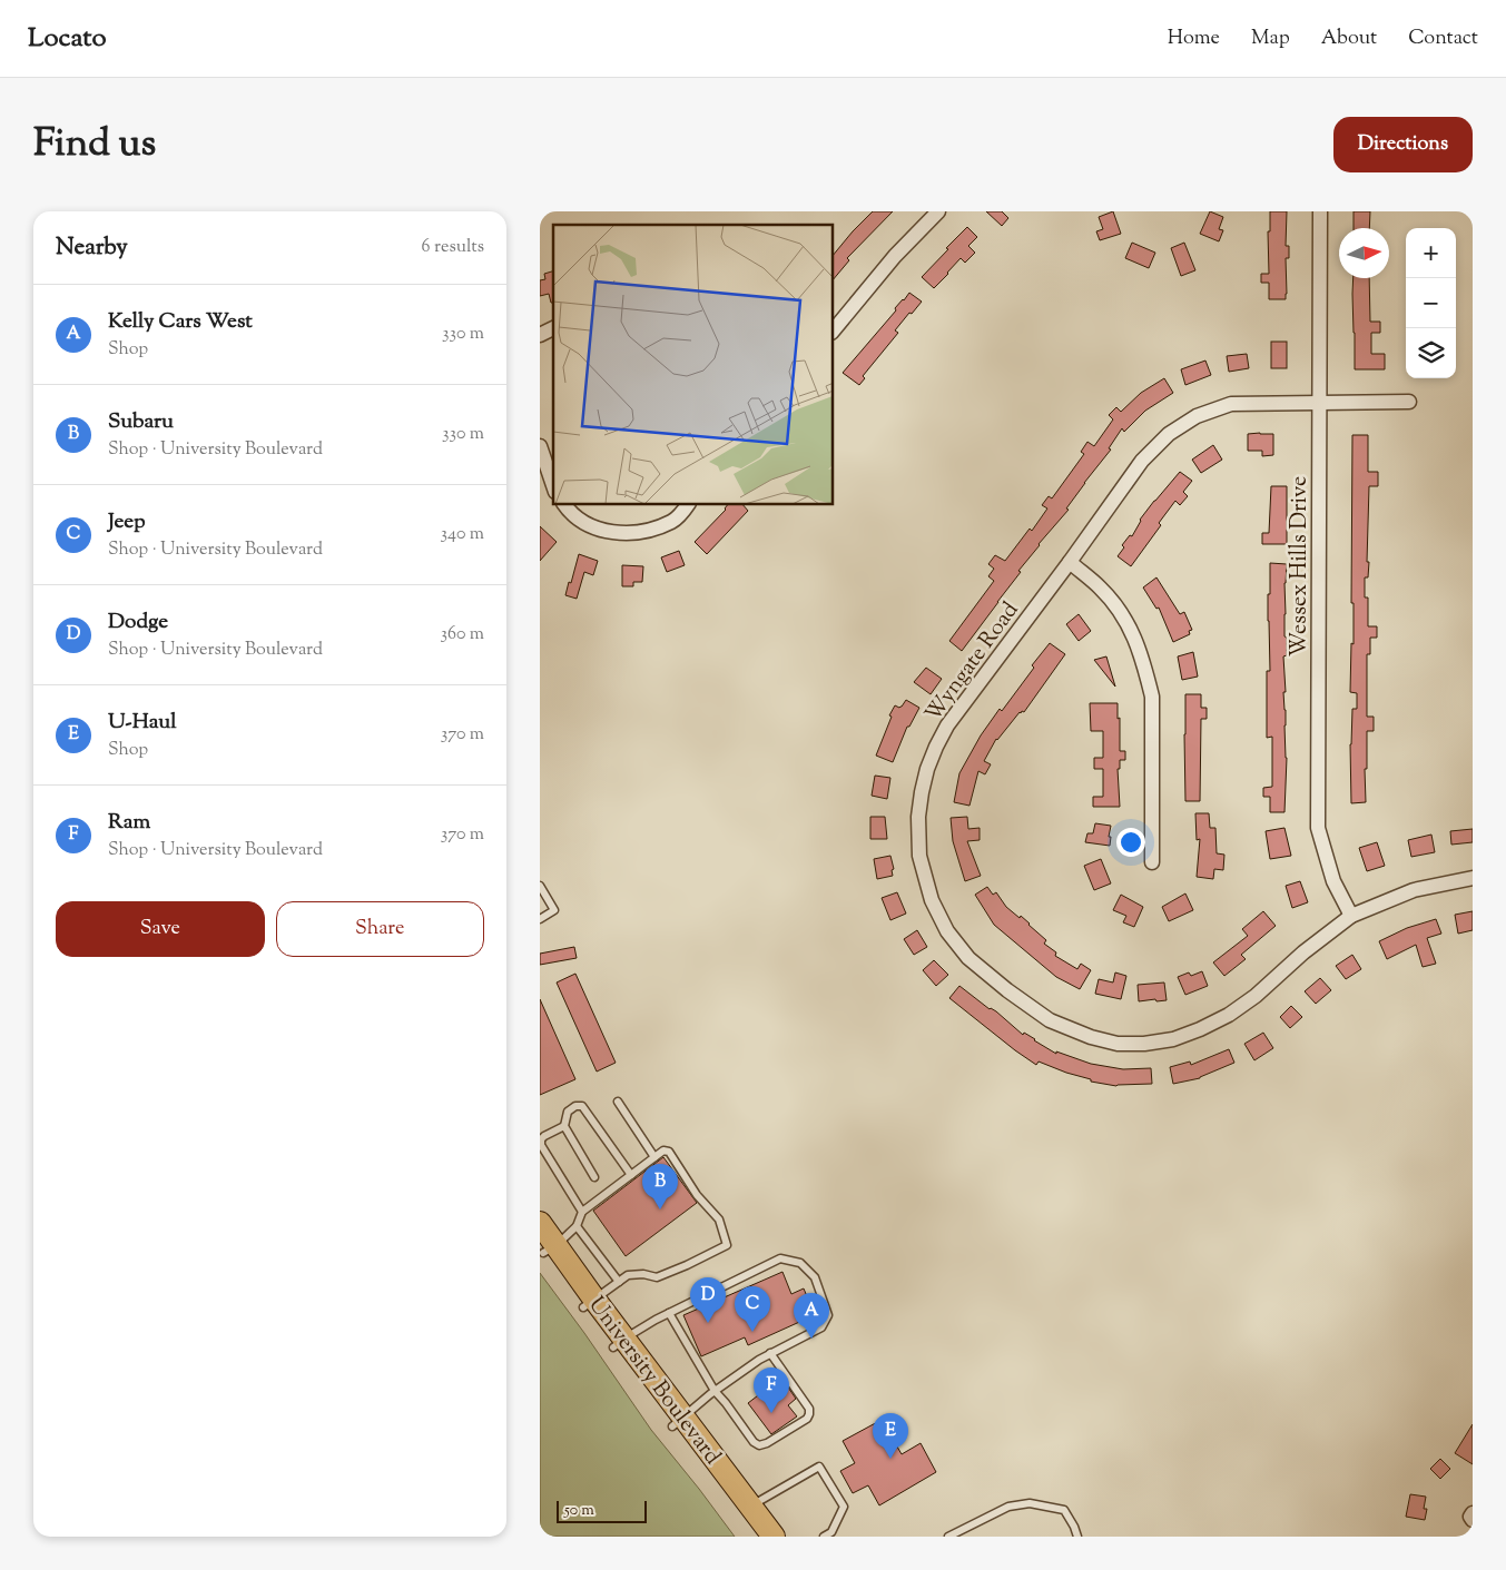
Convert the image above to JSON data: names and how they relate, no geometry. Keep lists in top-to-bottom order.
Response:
{
  "streets": {
    "main road": ["University Boulevard"],
    "street": ["Wessex Hills Drive", "Wyngate Road"]
  },
  "crossings": [
    ["Wessex Hills Drive", "Wyngate Road"]
  ],
  "scale_bar": "50 m",
  "north": "right",
  "page": {
    "header": "Locato",
    "nav": [
      "Home",
      "Map",
      "About",
      "Contact"
    ],
    "title": "Find us",
    "buttons": [
      "Directions",
      ["Save", "Share"]
    ],
    "heading": ["Nearby", "6 results"],
    "map_buttons": ["+", "−"],
    "list": [
      {
        "mark": "A",
        "name": "Kelly Cars West",
        "note": "Shop",
        "value": "330 m"
      },
      {
        "mark": "B",
        "name": "Subaru",
        "note": "Shop · University Boulevard",
        "value": "330 m"
      },
      {
        "mark": "C",
        "name": "Jeep",
        "note": "Shop · University Boulevard",
        "value": "340 m"
      },
      {
        "mark": "D",
        "name": "Dodge",
        "note": "Shop · University Boulevard",
        "value": "360 m"
      },
      {
        "mark": "E",
        "name": "U-Haul",
        "note": "Shop",
        "value": "370 m"
      },
      {
        "mark": "F",
        "name": "Ram",
        "note": "Shop · University Boulevard",
        "value": "370 m"
      }
    ],
    "pins": [
      "B",
      "D",
      "C",
      "A",
      "F",
      "E"
    ],
    "scale": "50 m"
  }
}
